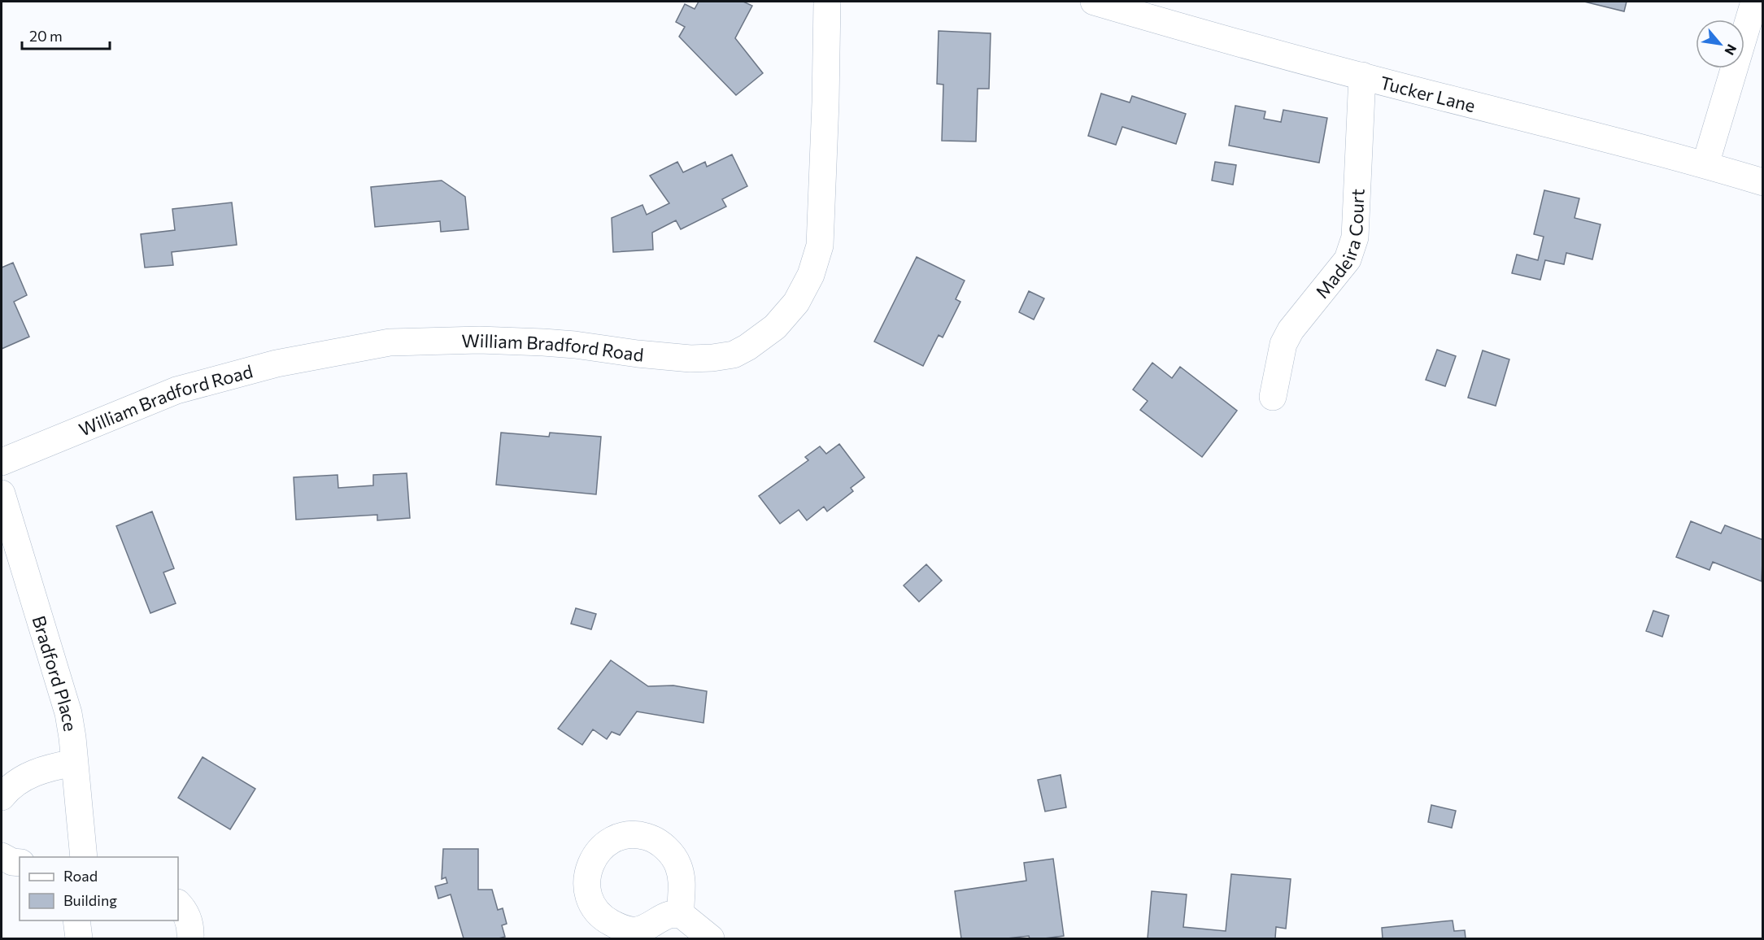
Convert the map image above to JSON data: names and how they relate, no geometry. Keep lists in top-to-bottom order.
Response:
{
  "streets": {
    "street": [
      "Tucker Lane",
      "Madeira Court",
      "William Bradford Road",
      "Bradford Place"
    ]
  },
  "crossings": [
    ["Tucker Lane", "Madeira Court"]
  ],
  "legend": ["Road", "Building"],
  "scale_bar": "20 m",
  "north": "bottom right"
}
